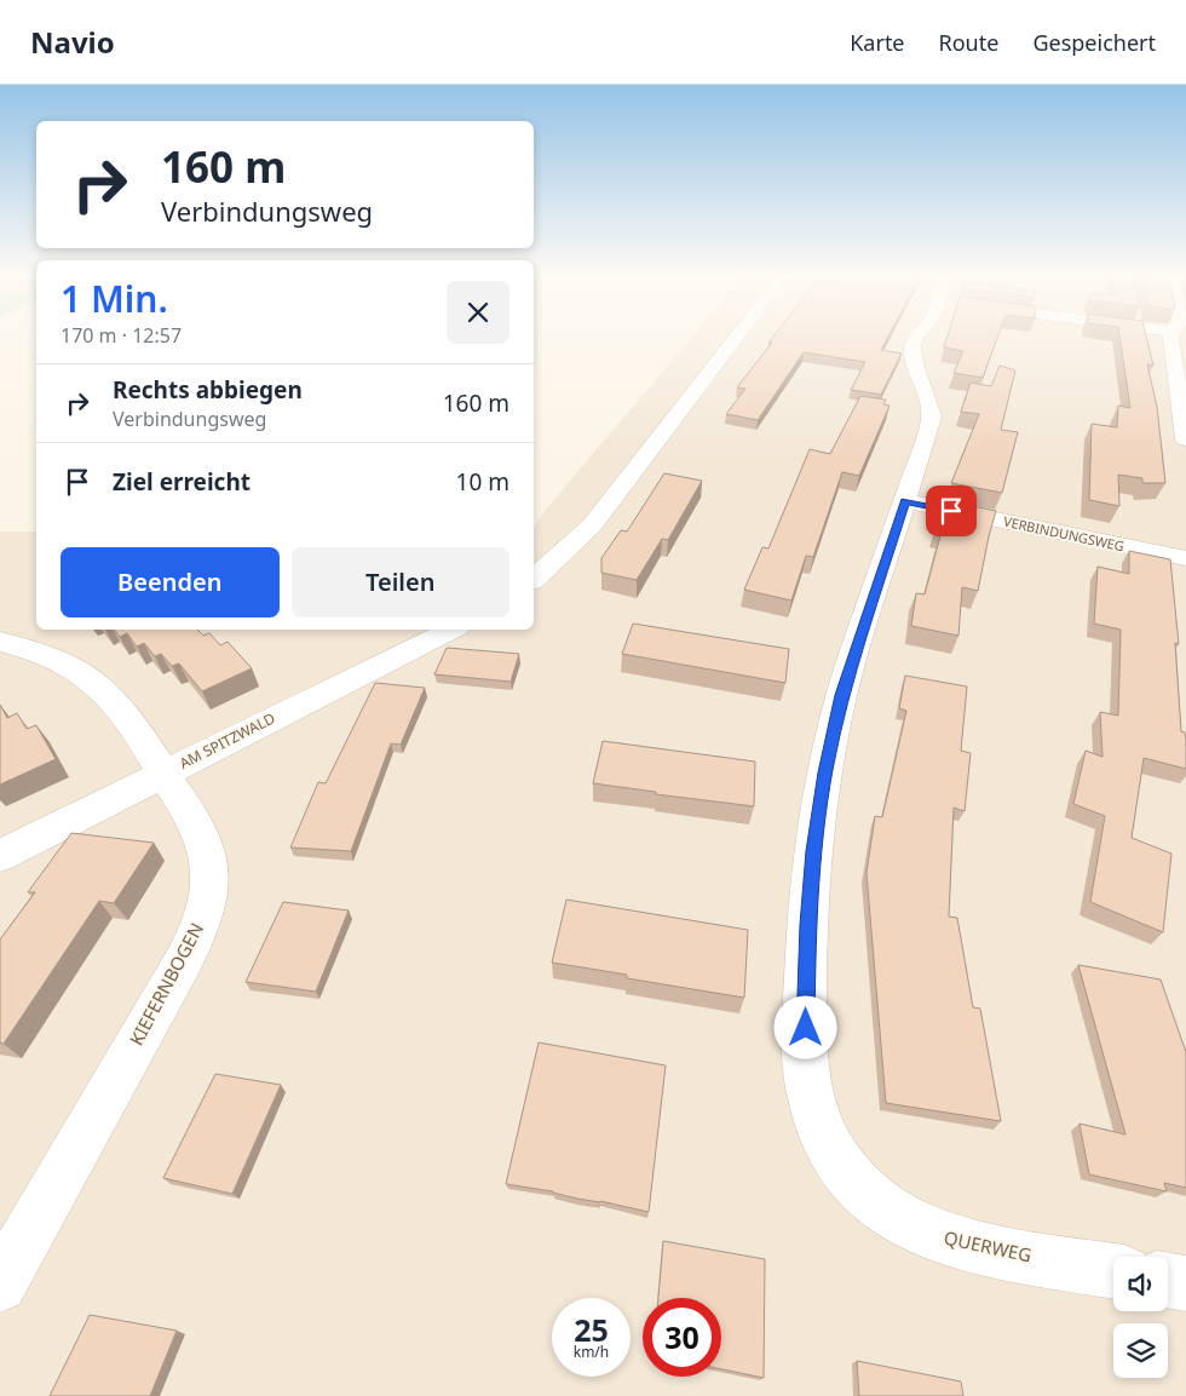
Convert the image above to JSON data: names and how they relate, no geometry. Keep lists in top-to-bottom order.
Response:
{
  "streets": {
    "street": [
      "VERBINDUNGSWEG",
      "AM SPITZWALD",
      "KIEFERNBOGEN",
      "QUERWEG"
    ]
  },
  "crossings": [
    ["VERBINDUNGSWEG", "QUERWEG"],
    ["AM SPITZWALD", "KIEFERNBOGEN"]
  ],
  "page": {
    "header": "Navio",
    "nav": ["Karte", "Route", "Gespeichert"],
    "turn": ["160 m", "Verbindungsweg"],
    "heading": ["1 Min.", "170 m · 12:57"],
    "list": [
      {
        "name": "Rechts abbiegen",
        "note": "Verbindungsweg",
        "value": "160 m"
      },
      {
        "name": "Ziel erreicht",
        "value": "10 m"
      }
    ],
    "buttons": ["Beenden", "Teilen"],
    "speed": "25 km/h",
    "limit": "30"
  }
}
